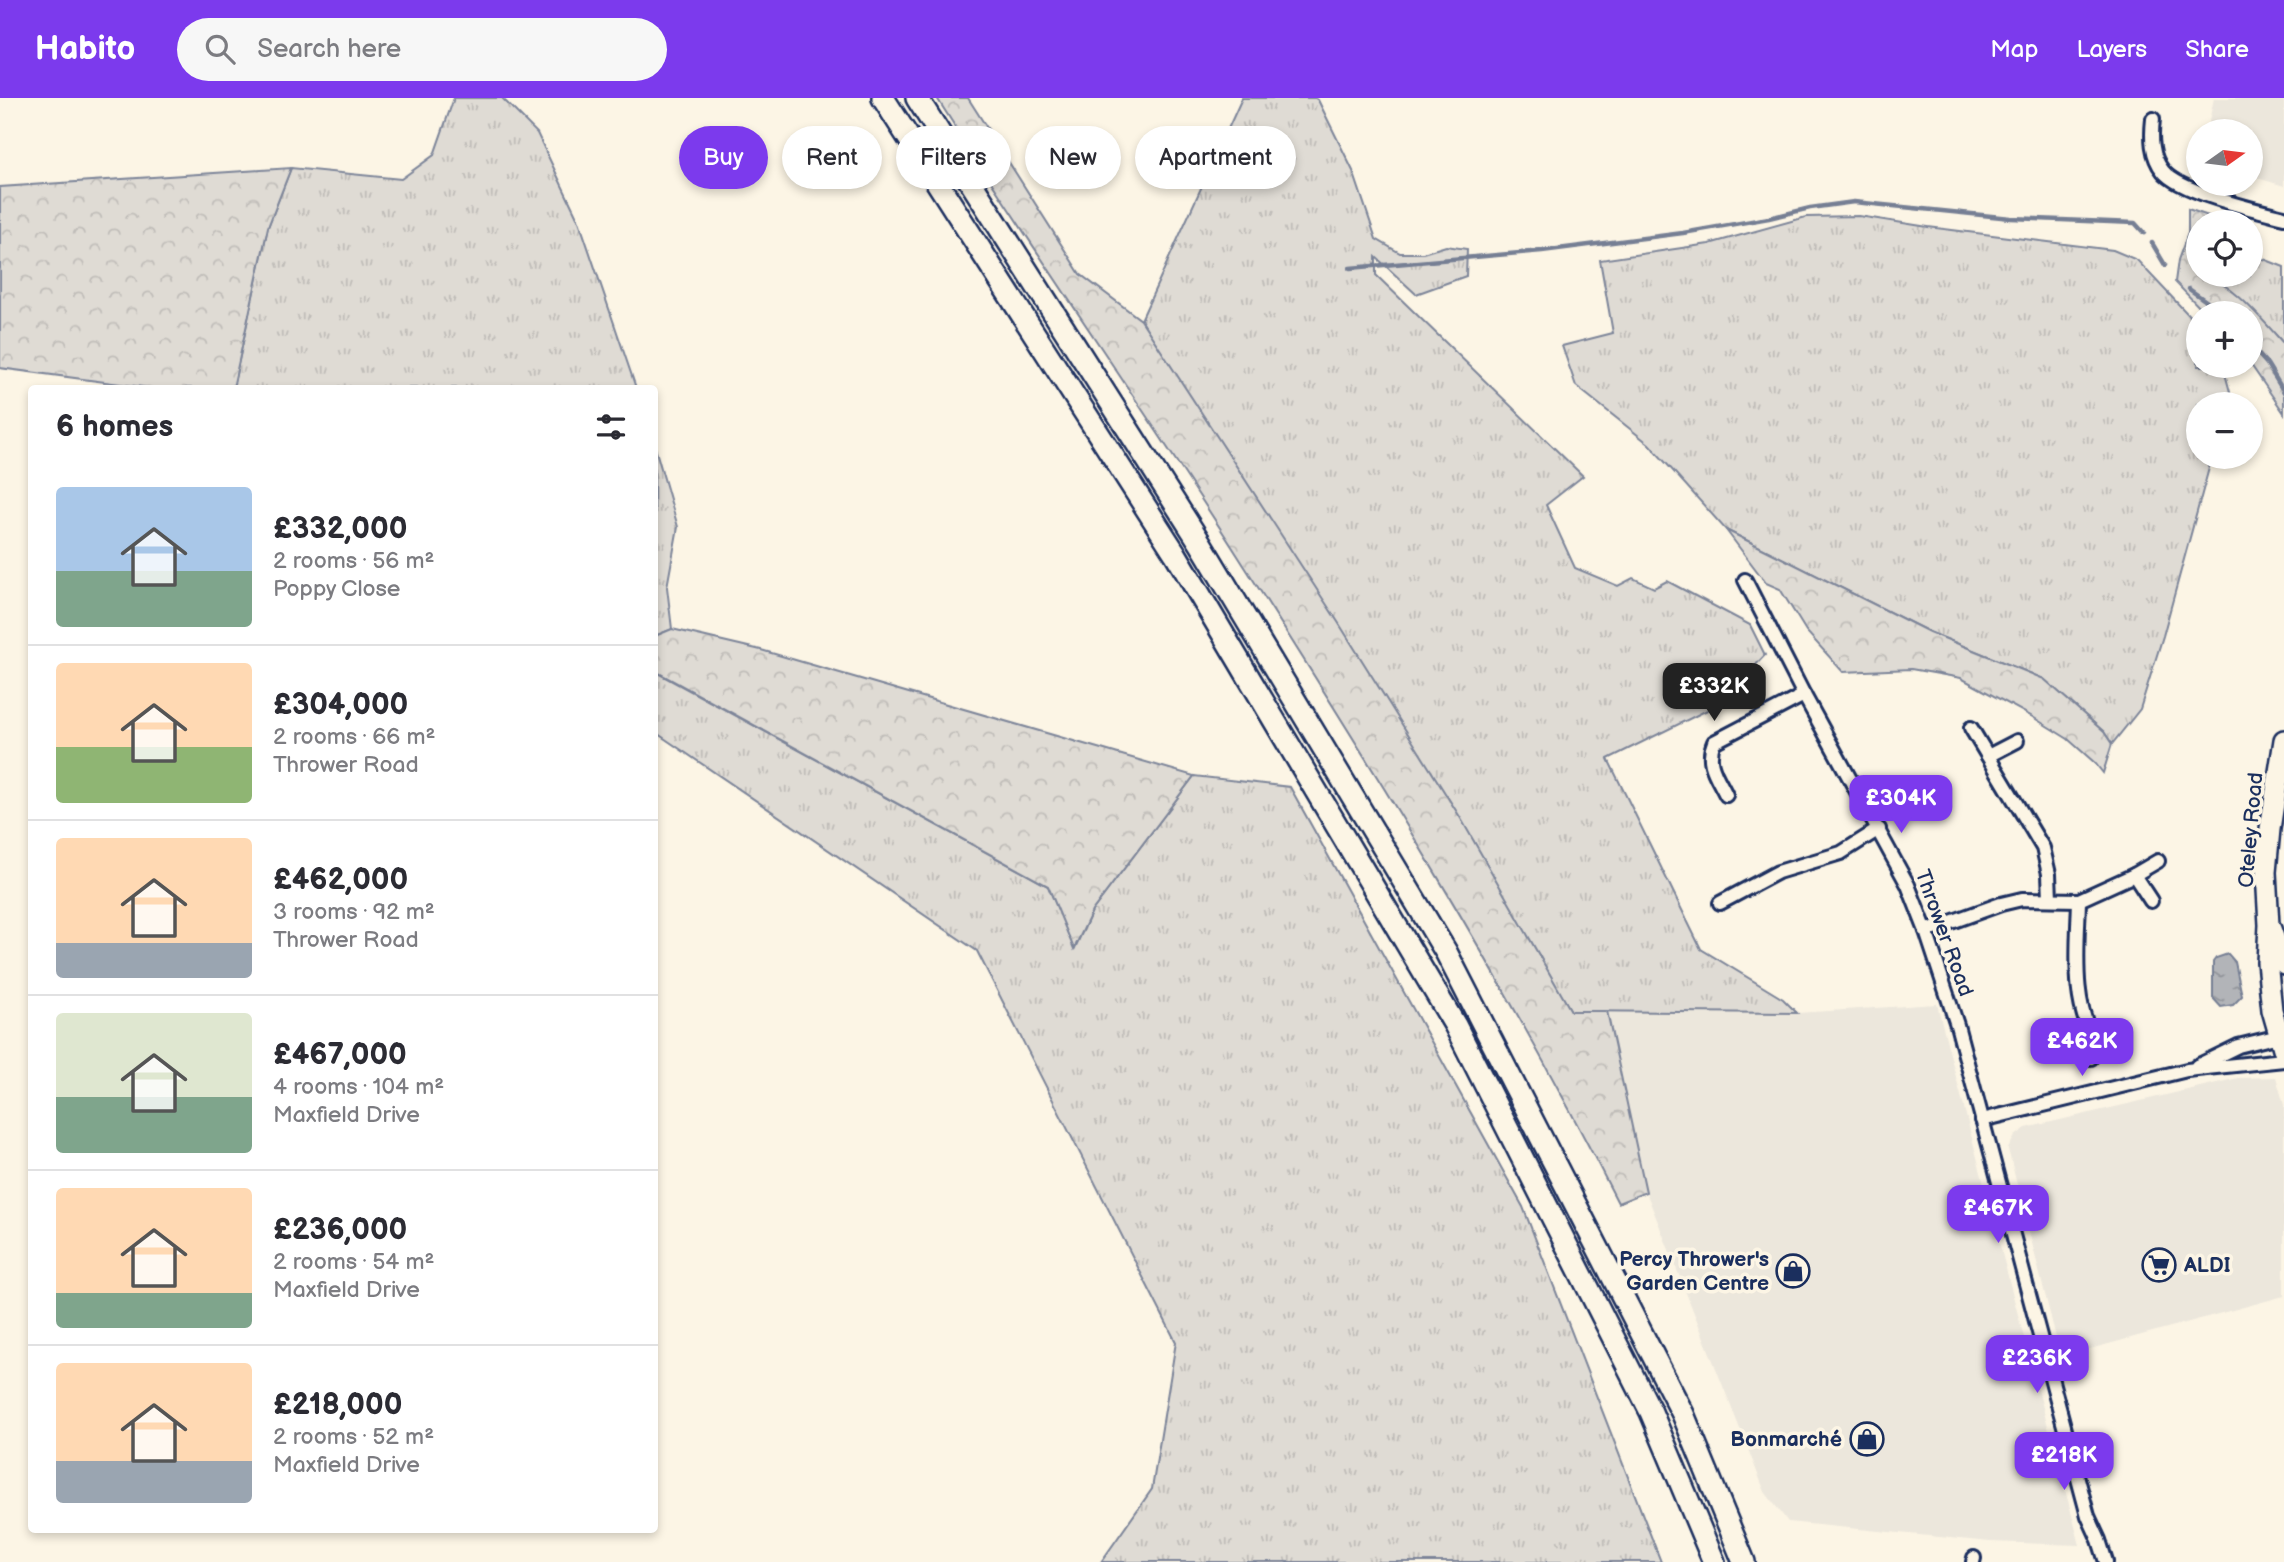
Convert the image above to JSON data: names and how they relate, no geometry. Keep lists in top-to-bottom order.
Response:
{
  "streets": {
    "main road": ["Oteley Road"],
    "street": ["Thrower Road"]
  },
  "places": {
    "supermarket": ["ALDI"],
    "shop": ["Percy Thrower's Garden Centre", "Bonmarché"]
  },
  "north": "right",
  "page": {
    "header": "Habito",
    "search": "Search here",
    "nav": ["Map", "Layers", "Share"],
    "map_buttons": ["+", "−"],
    "chip": [
      "Buy",
      "Rent",
      "Filters",
      "New",
      "Apartment"
    ],
    "heading": "6 homes",
    "list": [
      {
        "name": "£332,000",
        "note": "2 rooms · 56 m² · Poppy Close"
      },
      {
        "name": "£304,000",
        "note": "2 rooms · 66 m² · Thrower Road"
      },
      {
        "name": "£462,000",
        "note": "3 rooms · 92 m² · Thrower Road"
      },
      {
        "name": "£467,000",
        "note": "4 rooms · 104 m² · Maxfield Drive"
      },
      {
        "name": "£236,000",
        "note": "2 rooms · 54 m² · Maxfield Drive"
      },
      {
        "name": "£218,000",
        "note": "2 rooms · 52 m² · Maxfield Drive"
      }
    ],
    "price": [
      "£332K",
      "£304K",
      "£462K",
      "£467K",
      "£236K",
      "£218K"
    ]
  }
}
